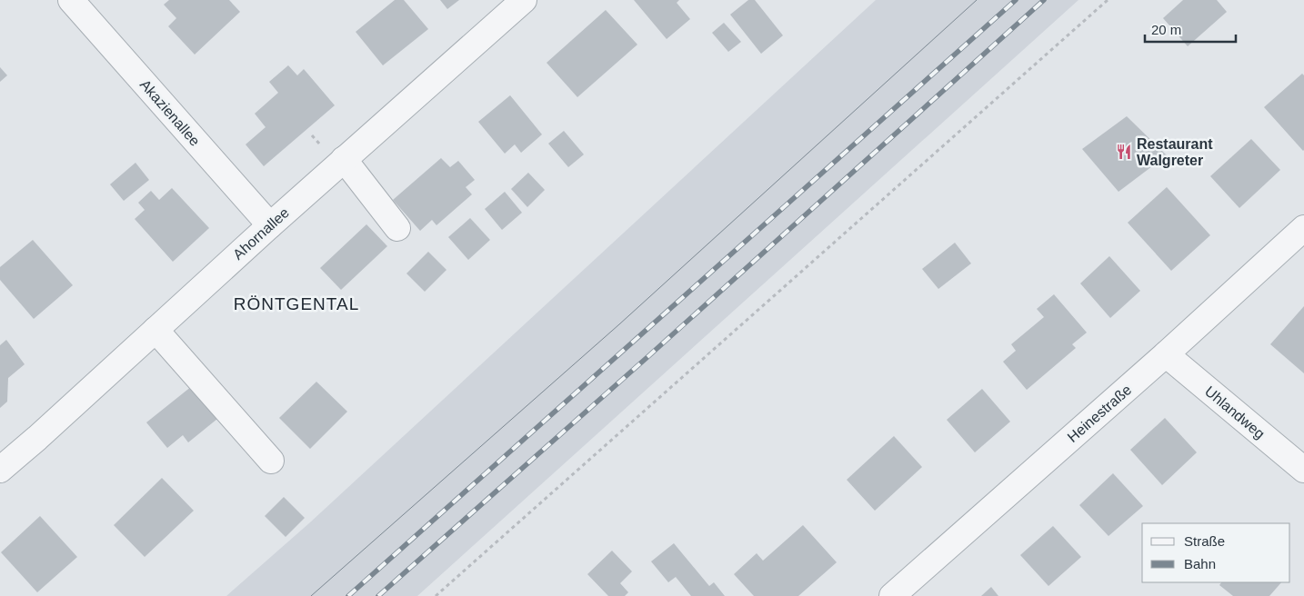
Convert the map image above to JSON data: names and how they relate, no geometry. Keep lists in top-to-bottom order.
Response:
{
  "streets": {
    "street": [
      "Akazienallee",
      "Ahornallee",
      "Uhlandweg",
      "Heinestraße"
    ]
  },
  "crossings": [
    ["Akazienallee", "Ahornallee"],
    ["Uhlandweg", "Heinestraße"]
  ],
  "districts": ["RÖNTGENTAL"],
  "places": {
    "restaurant": ["Restaurant Walgreter"]
  },
  "legend": ["Straße", "Bahn"],
  "scale_bar": "20 m"
}
